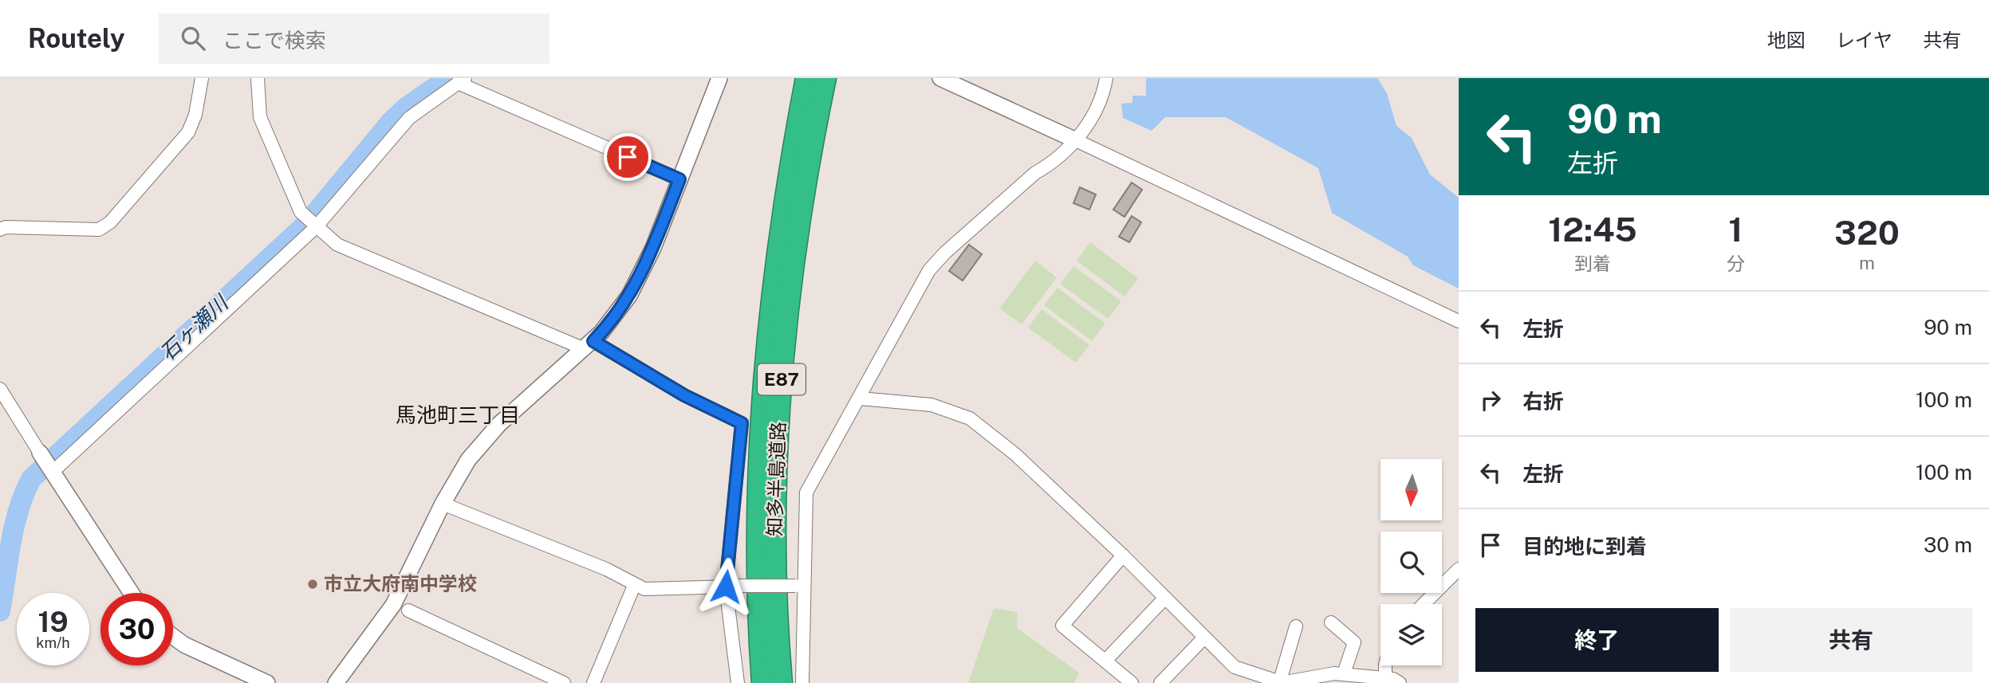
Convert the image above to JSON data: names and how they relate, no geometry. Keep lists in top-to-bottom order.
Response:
{
  "streets": {
    "highway": ["E87", "知多半島道路"]
  },
  "districts": ["馬池町三丁目"],
  "water": ["石ヶ瀬川"],
  "places": ["市立大府南中学校"],
  "north": "bottom",
  "page": {
    "header": "Routely",
    "search": "ここで検索",
    "nav": ["地図", "レイヤ", "共有"],
    "turn": ["90 m", "左折"],
    "eta": [
      "12:45",
      "到着",
      "1",
      "分",
      "320",
      "m"
    ],
    "list": [
      {
        "name": "左折",
        "value": "90 m"
      },
      {
        "name": "右折",
        "value": "100 m"
      },
      {
        "name": "左折",
        "value": "100 m"
      },
      {
        "name": "目的地に到着",
        "value": "30 m"
      }
    ],
    "speed": "19 km/h",
    "limit": "30",
    "buttons": ["終了", "共有"]
  }
}
